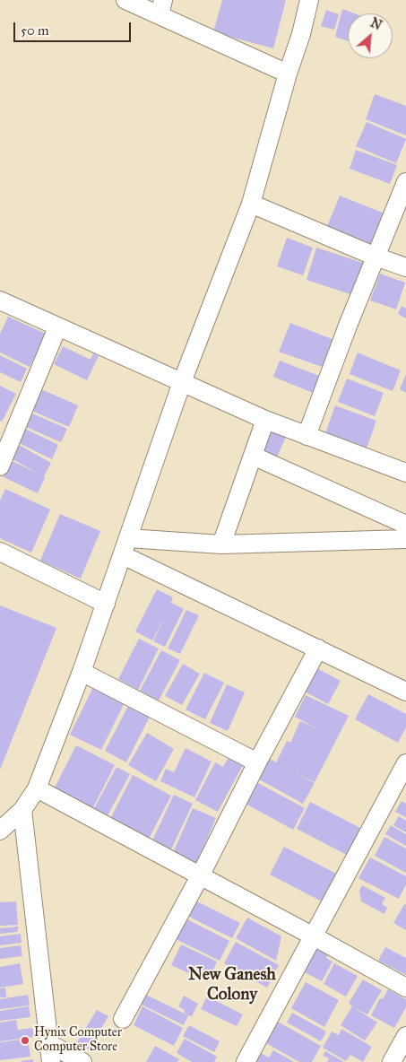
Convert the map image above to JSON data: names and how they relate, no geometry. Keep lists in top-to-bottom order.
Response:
{
  "districts": ["New Ganesh Colony"],
  "places": ["Hynix Computer Computer Store"],
  "scale_bar": "50 m",
  "north": "top right"
}
